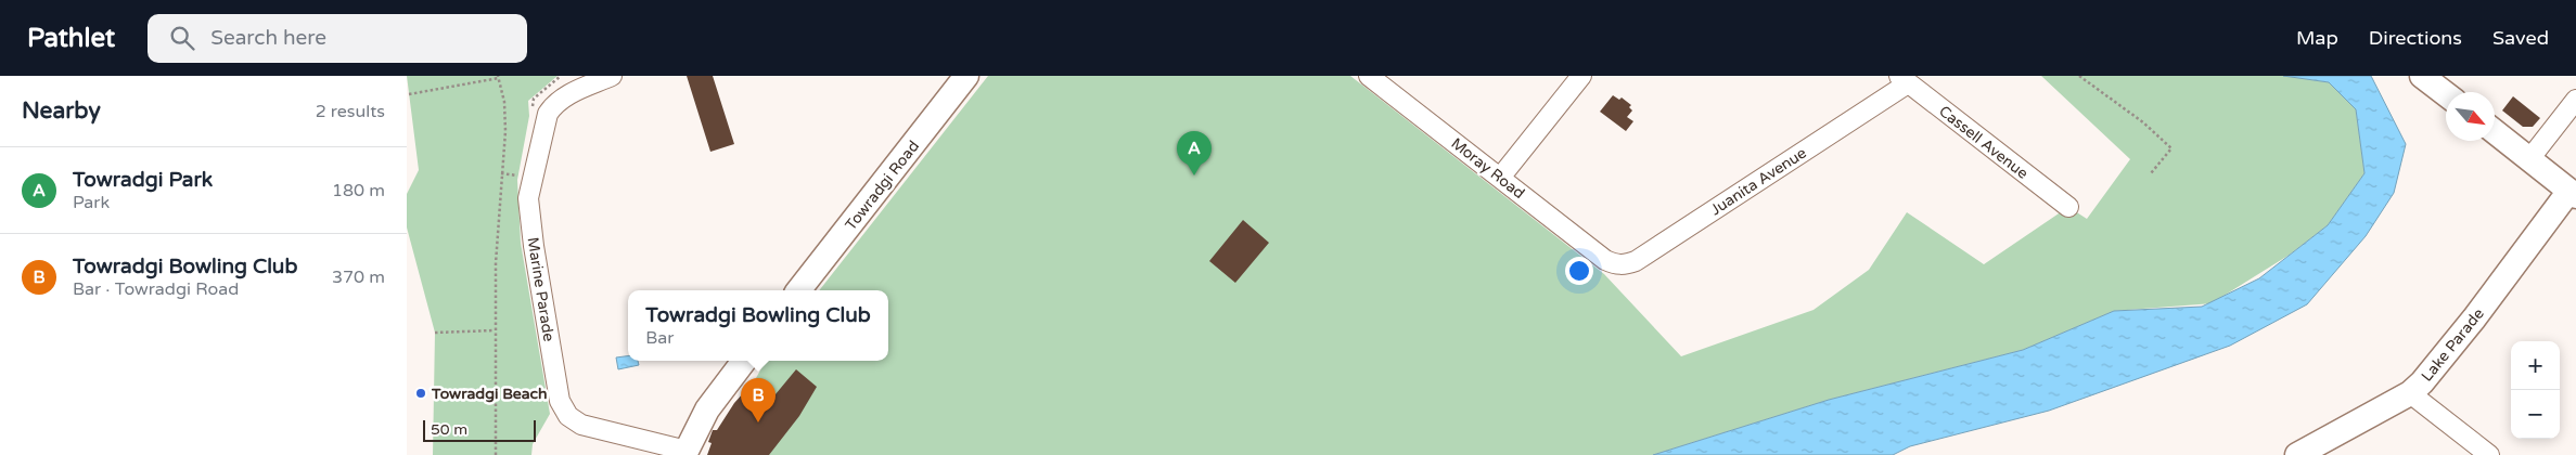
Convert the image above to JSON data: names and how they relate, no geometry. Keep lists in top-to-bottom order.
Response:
{
  "streets": {
    "main road": ["Towradgi Road", "Lake Parade"],
    "street": [
      "Cassell Avenue",
      "Moray Road",
      "Juanita Avenue",
      "Marine Parade"
    ]
  },
  "crossings": [
    ["Cassell Avenue", "Juanita Avenue"],
    ["Moray Road", "Juanita Avenue"]
  ],
  "places": ["Towradgi Beach"],
  "scale_bar": "50 m",
  "north": "bottom right",
  "page": {
    "header": "Pathlet",
    "search": "Search here",
    "nav": ["Map", "Directions", "Saved"],
    "heading": ["Nearby", "2 results"],
    "pins": ["A", "B"],
    "list": [
      {
        "mark": "A",
        "name": "Towradgi Park",
        "note": "Park",
        "value": "180 m"
      },
      {
        "mark": "B",
        "name": "Towradgi Bowling Club",
        "note": "Bar · Towradgi Road",
        "value": "370 m"
      }
    ],
    "popup": ["Towradgi Bowling Club", "Bar"],
    "map_buttons": ["+", "−"],
    "scale": "50 m"
  }
}
